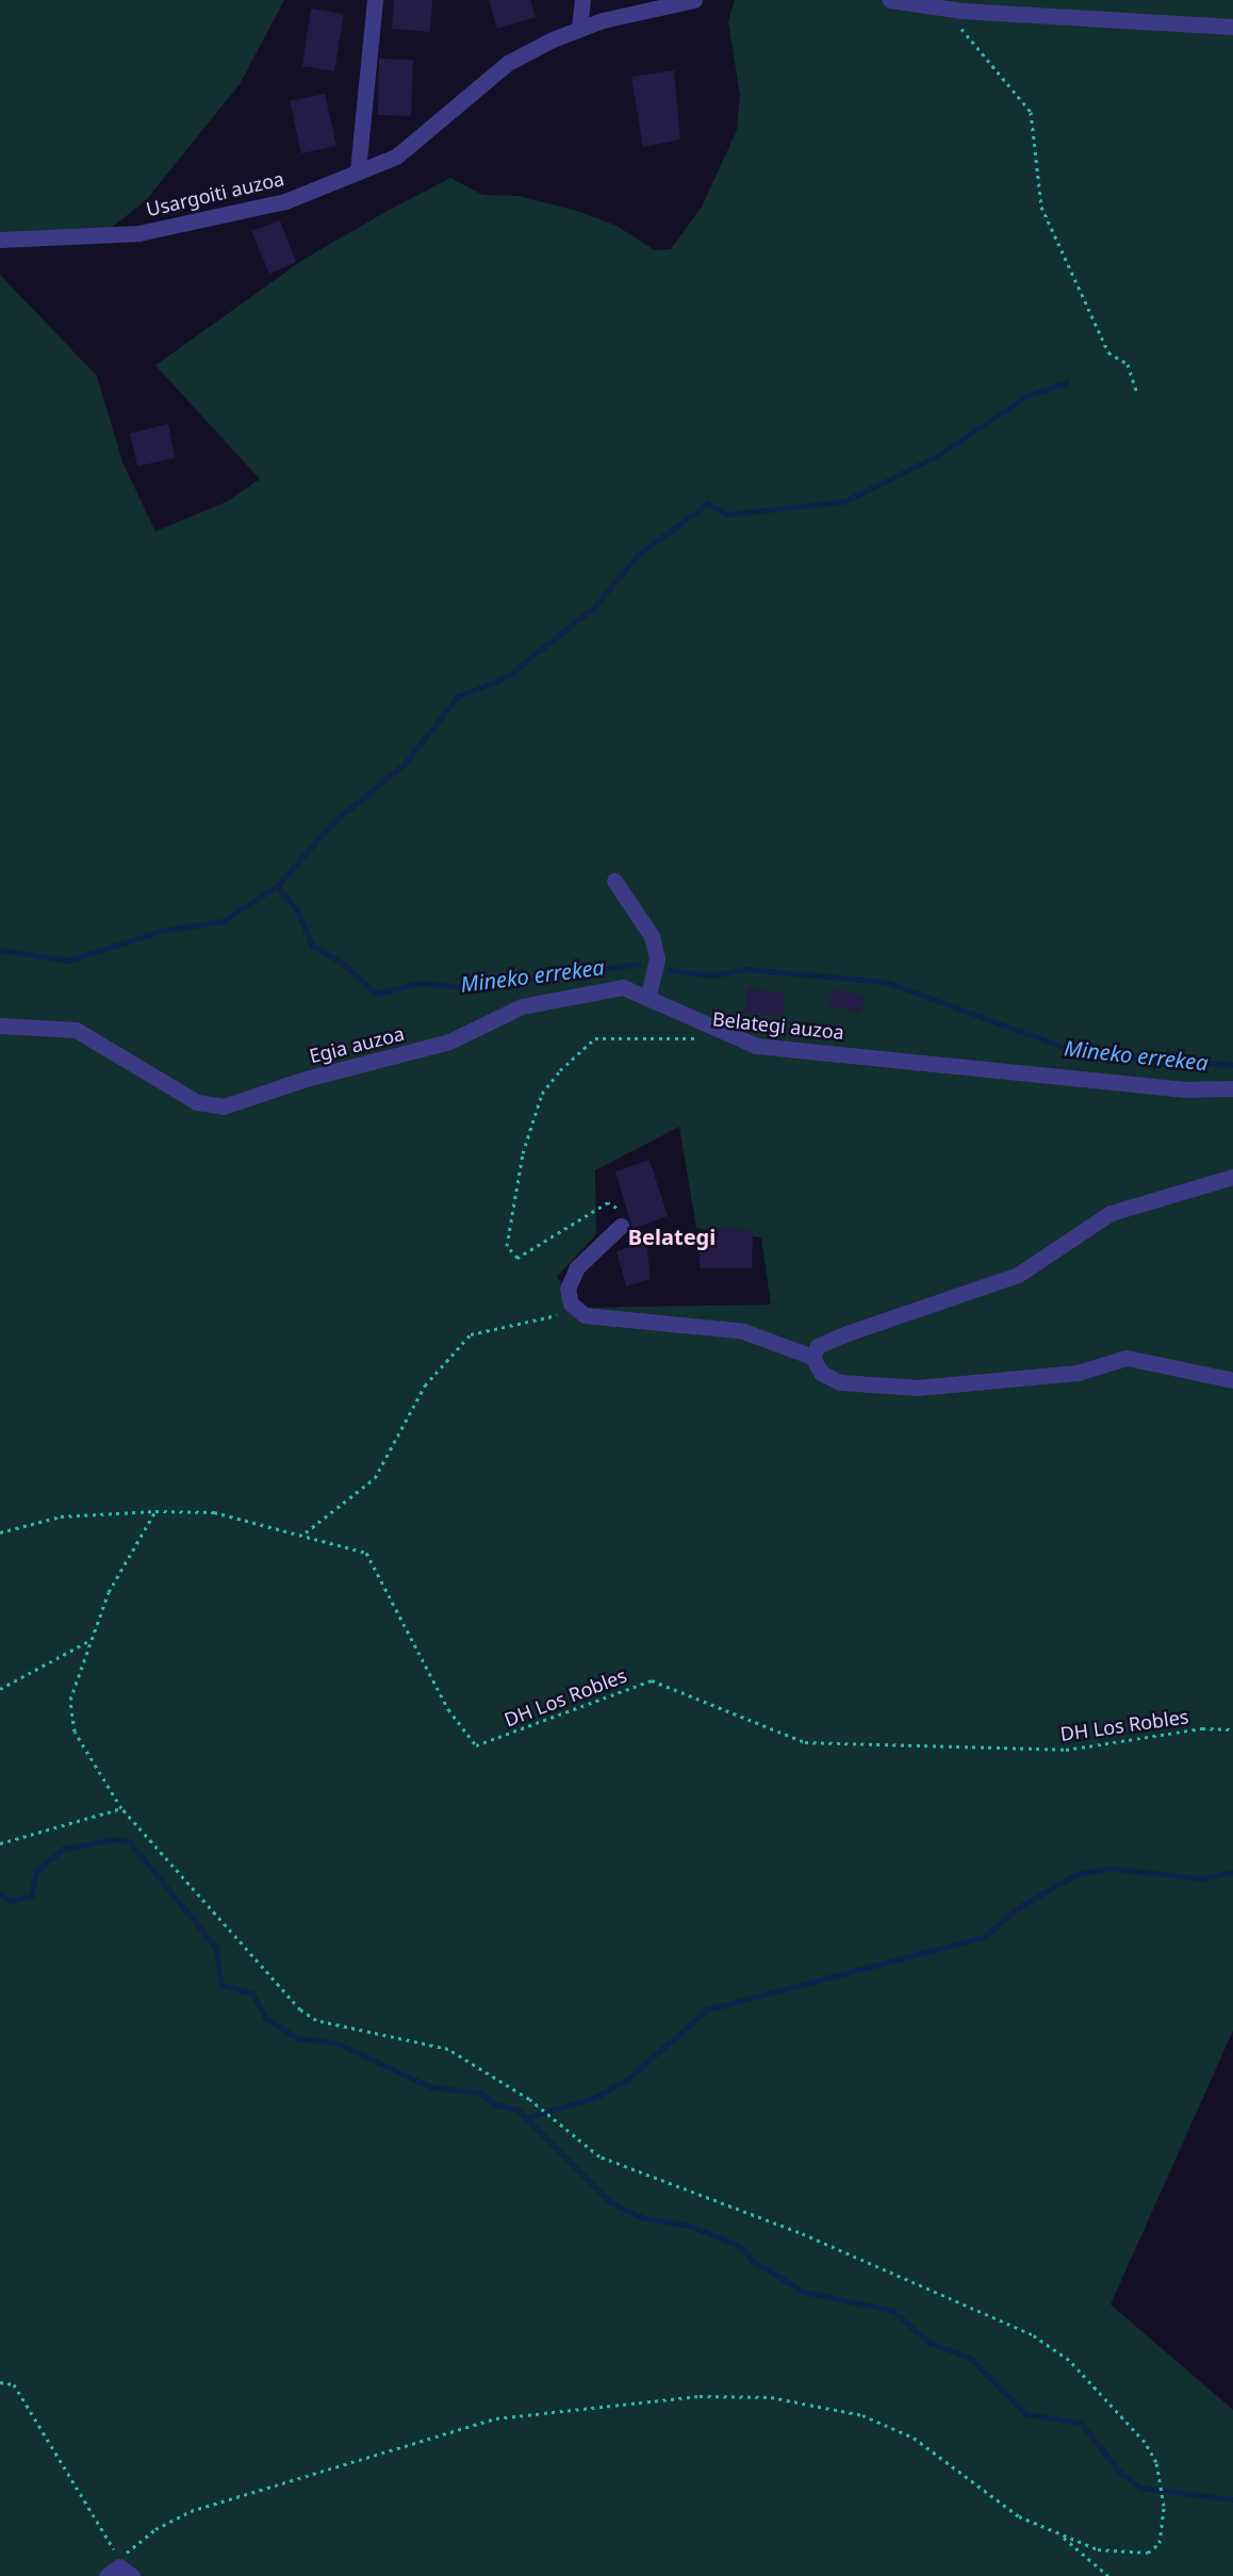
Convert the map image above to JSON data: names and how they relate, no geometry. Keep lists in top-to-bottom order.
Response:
{
  "streets": {
    "lane": ["Usargoiti auzoa", "Belategi auzoa", "Egia auzoa"],
    "path": ["DH Los Robles"]
  },
  "crossings": [
    ["Belategi auzoa", "Egia auzoa"]
  ],
  "districts": ["Belategi"],
  "water": ["Mineko errekea"]
}
